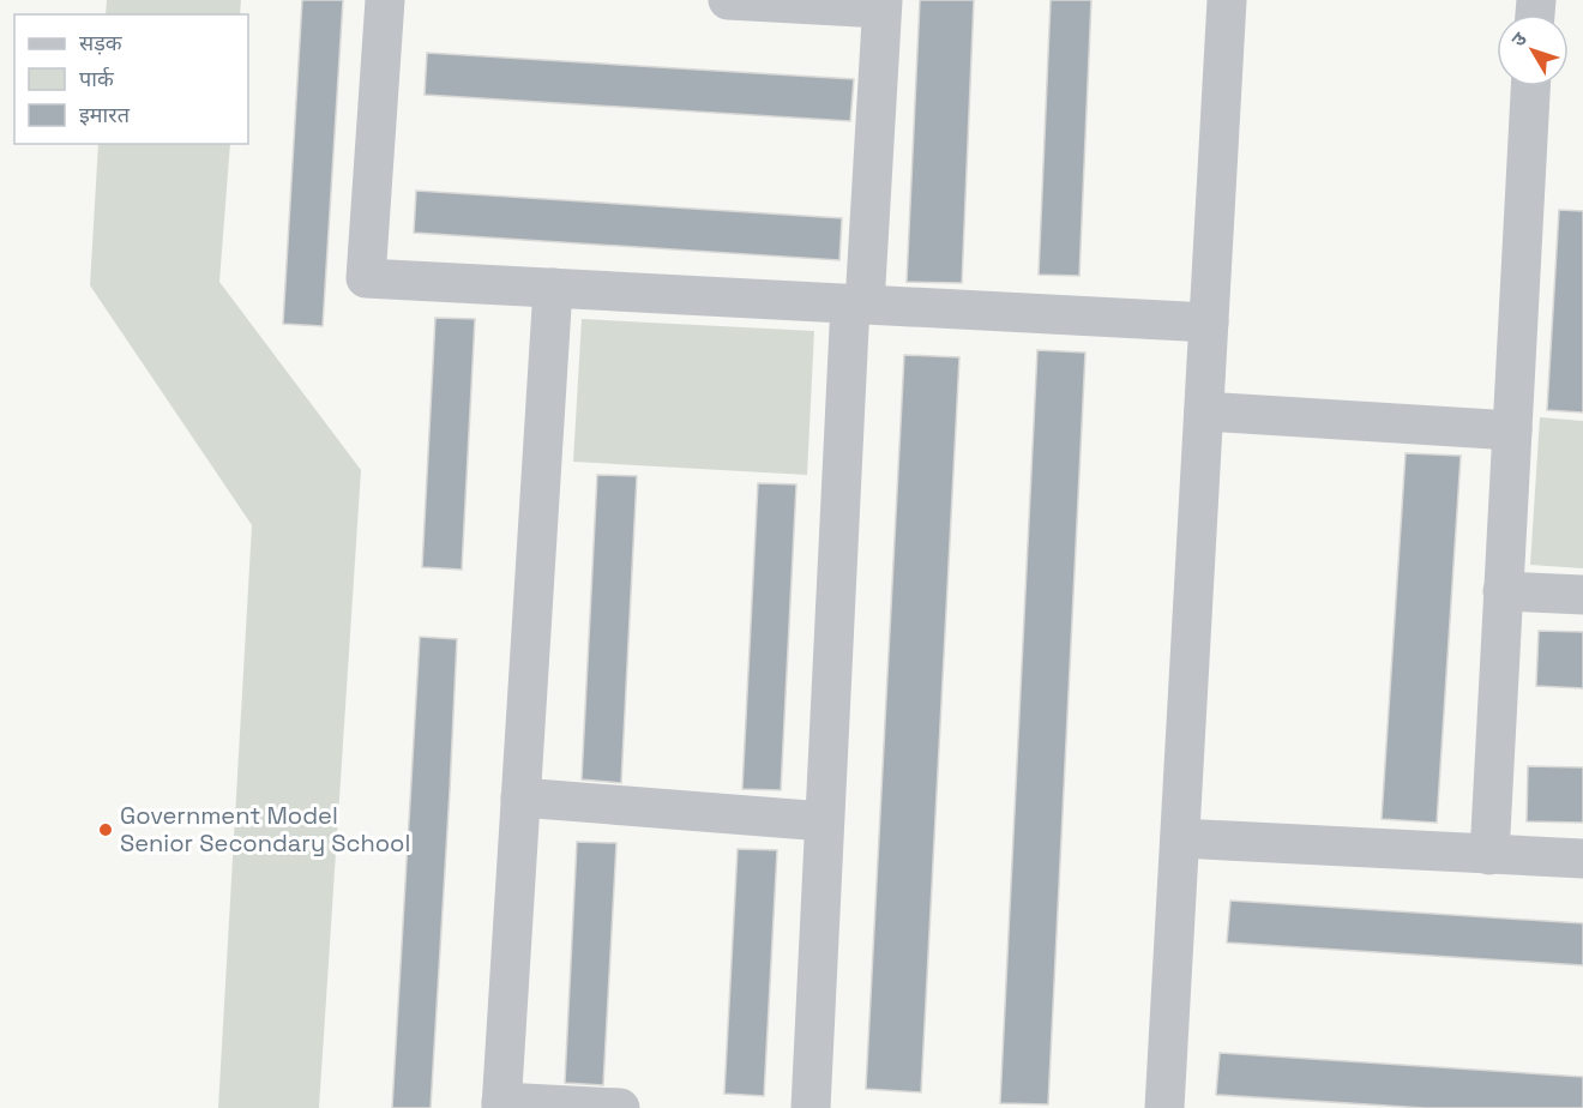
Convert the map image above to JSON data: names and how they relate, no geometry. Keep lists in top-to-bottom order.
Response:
{
  "places": ["Government Model Senior Secondary School"],
  "legend": ["सड़क", "पार्क", "इमारत"],
  "north": "top left"
}
